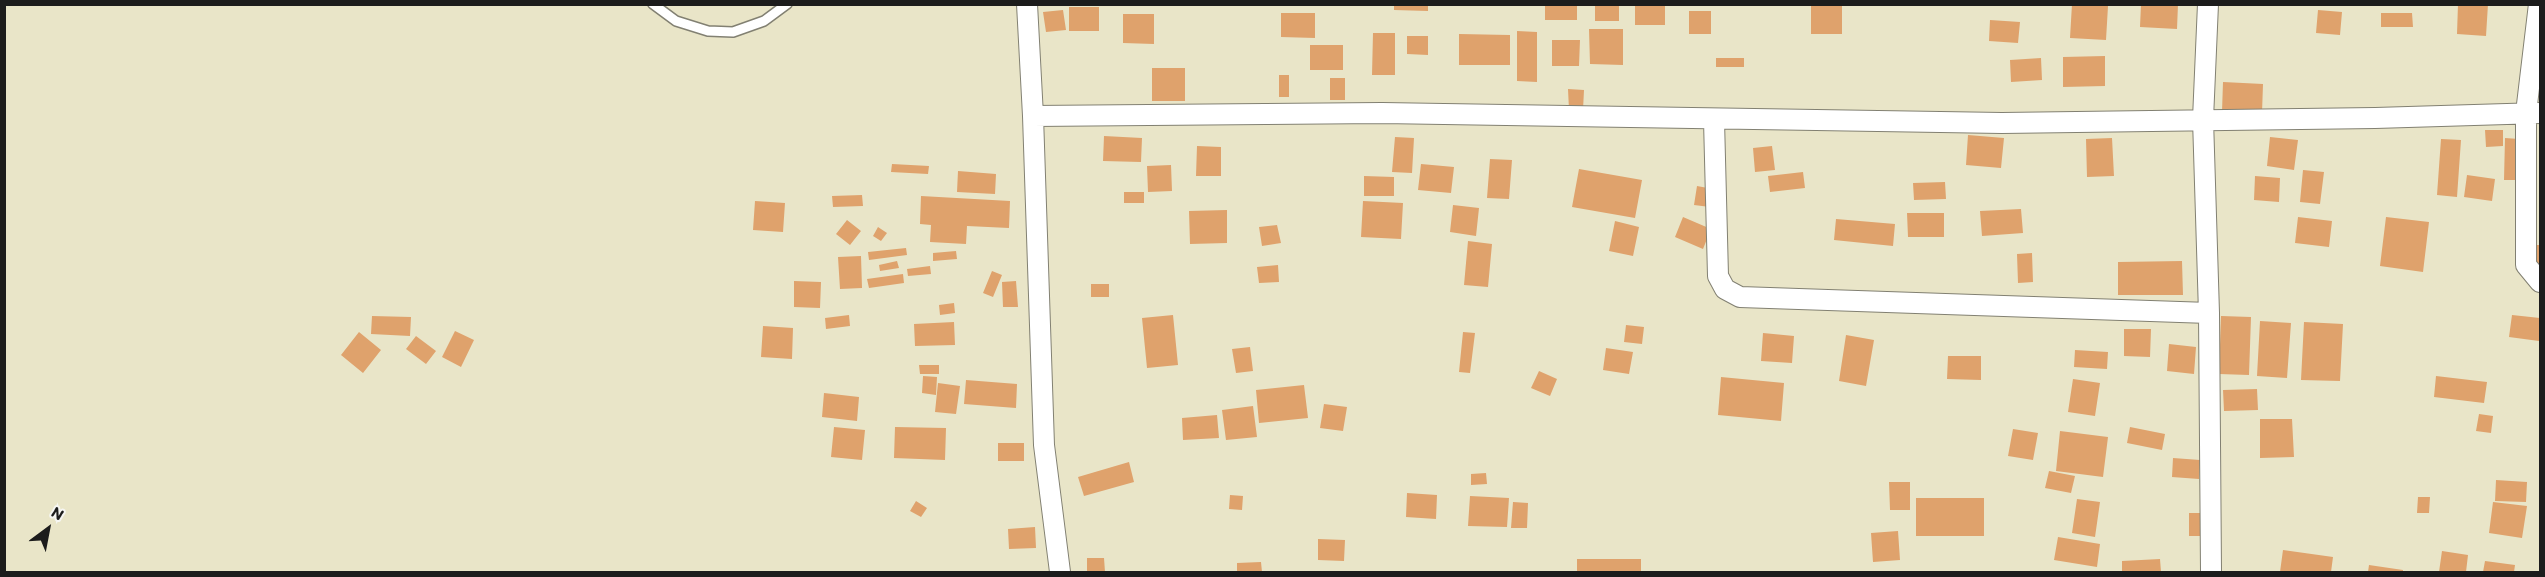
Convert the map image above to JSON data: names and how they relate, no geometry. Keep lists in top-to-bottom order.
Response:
{
  "north": "top right"
}
